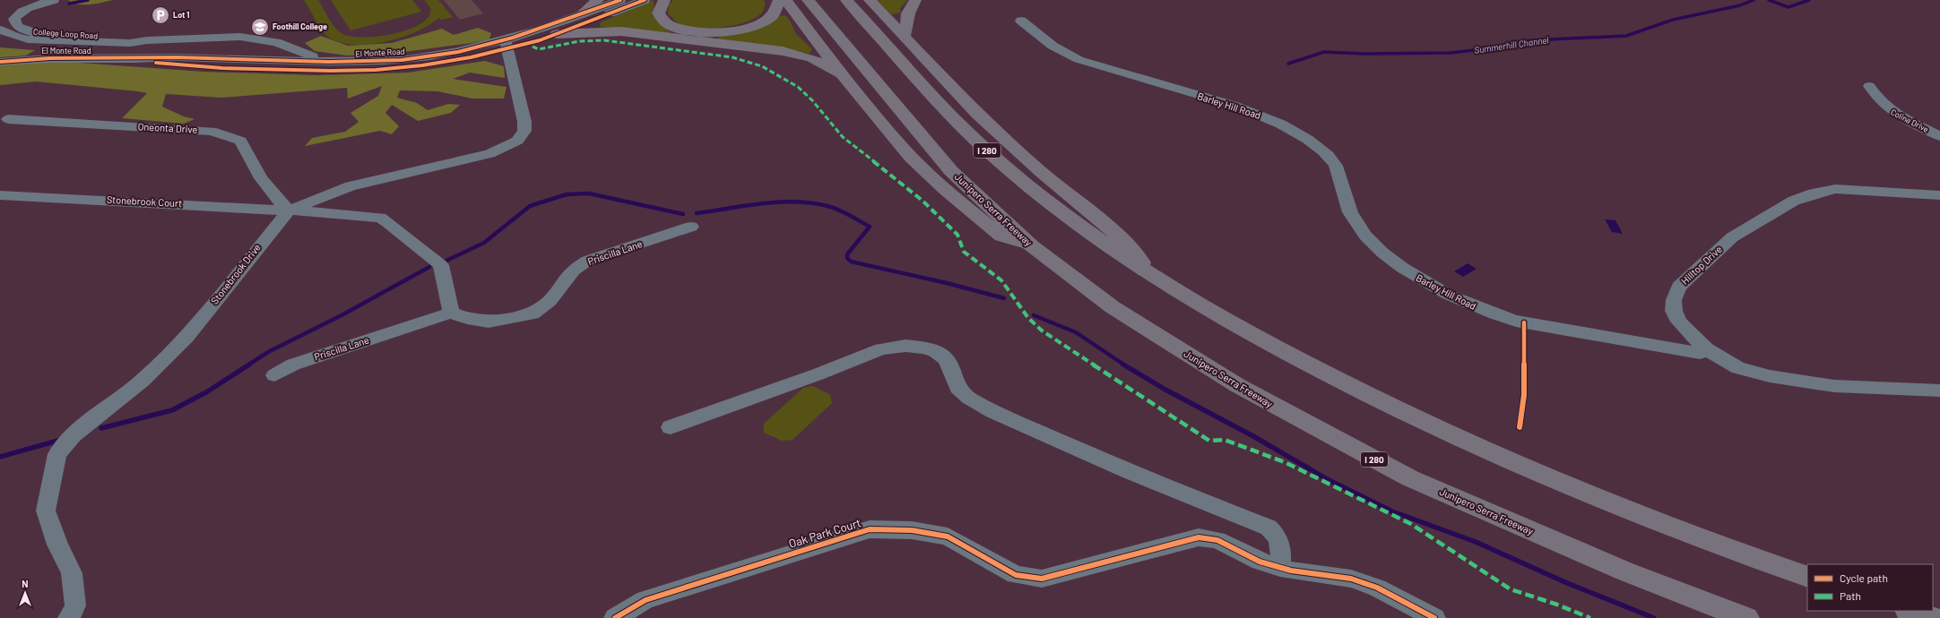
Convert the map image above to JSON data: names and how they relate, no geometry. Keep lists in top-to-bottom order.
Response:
{
  "streets": {
    "highway": ["I 280", "Junipero Serra Freeway"],
    "street": [
      "College Loop Road",
      "El Monte Road",
      "Barley Hill Road",
      "Colina Drive",
      "Oneonta Drive",
      "Stonebrook Court",
      "Priscilla Lane",
      "Hilltop Drive",
      "Stonebrook Drive",
      "Oak Park Court"
    ]
  },
  "crossings": [
    ["College Loop Road", "El Monte Road"],
    ["El Monte Road", "Stonebrook Drive"],
    ["Barley Hill Road", "Hilltop Drive"],
    ["Oneonta Drive", "Stonebrook Court"],
    ["Oneonta Drive", "Stonebrook Drive"],
    ["Stonebrook Court", "Stonebrook Drive"]
  ],
  "water": ["Summerhill Channel"],
  "places": {
    "parking": ["Lot 1"],
    "school or university": ["Foothill College"]
  },
  "legend": ["Cycle path", "Path"],
  "north": "top"
}
